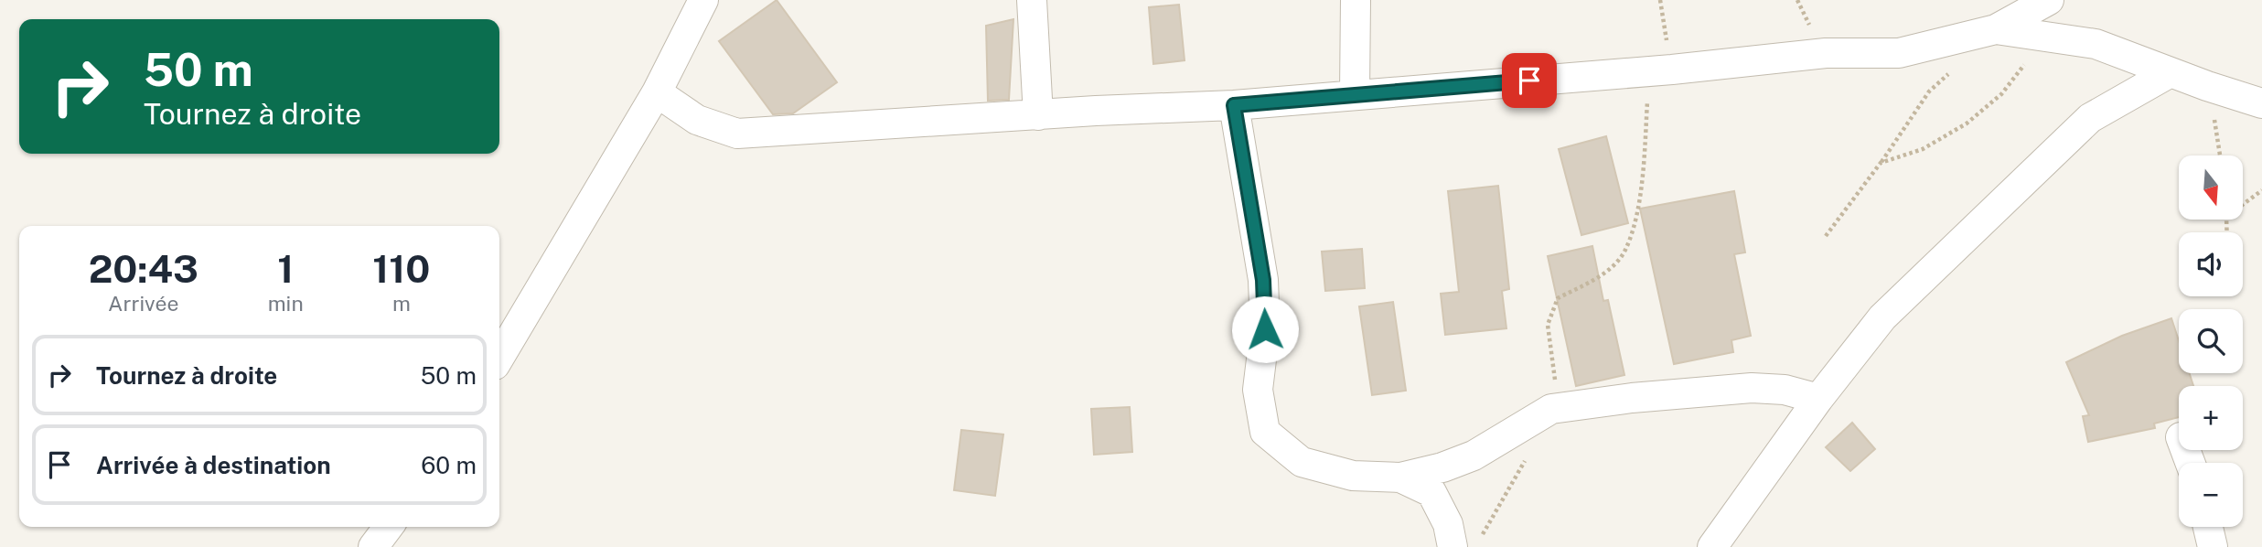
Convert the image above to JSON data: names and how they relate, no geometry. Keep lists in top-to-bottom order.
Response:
{
  "north": "bottom",
  "page": {
    "turn": ["50 m", "Tournez à droite"],
    "map_buttons": ["+", "−"],
    "eta": [
      "20:43",
      "Arrivée",
      "1",
      "min",
      "110",
      "m"
    ],
    "list": [
      {
        "name": "Tournez à droite",
        "value": "50 m"
      },
      {
        "name": "Arrivée à destination",
        "value": "60 m"
      }
    ]
  }
}
